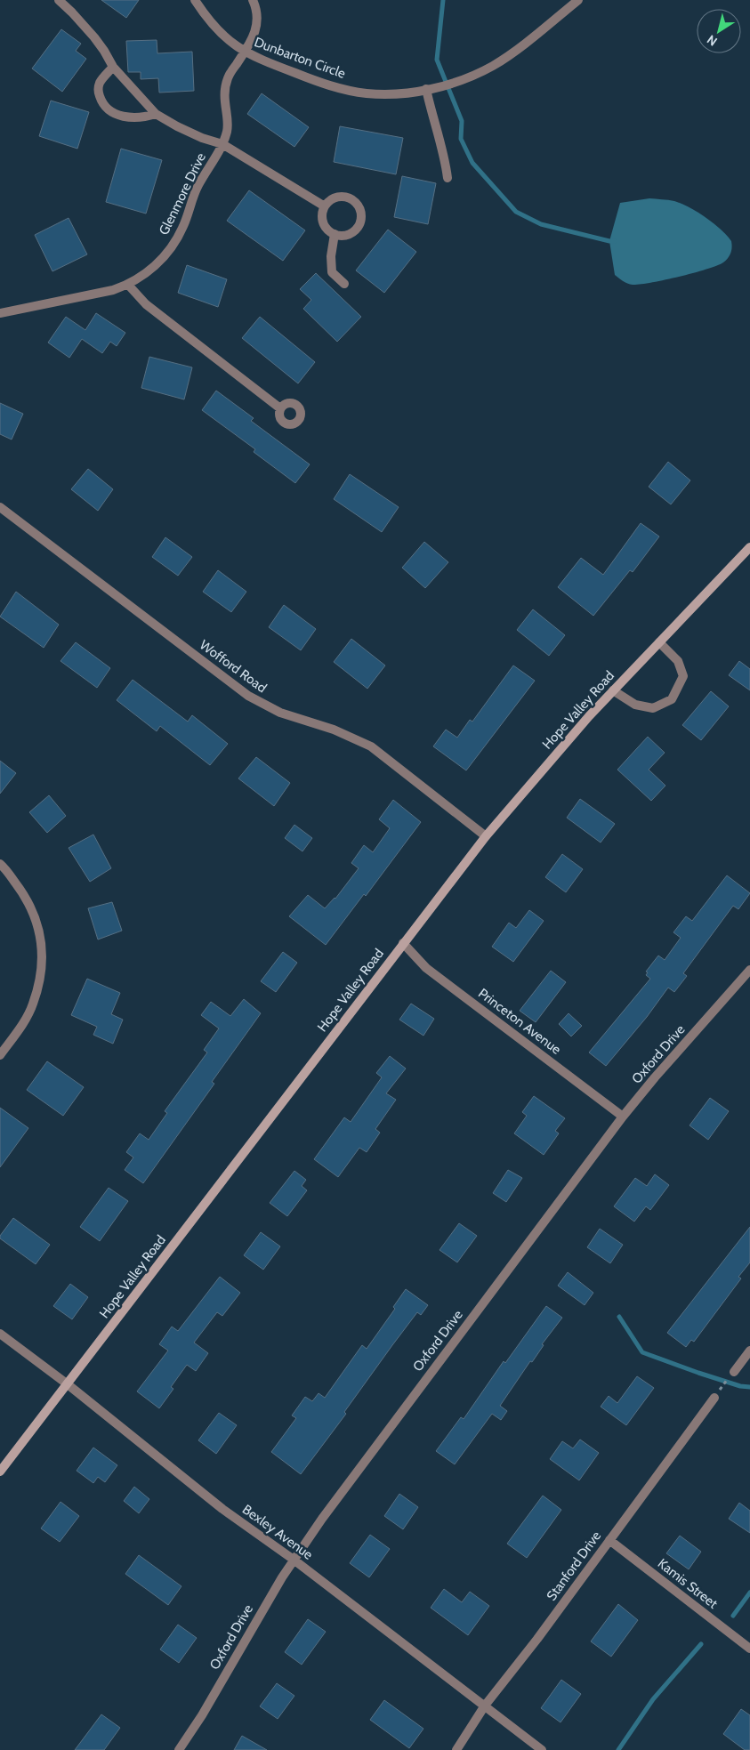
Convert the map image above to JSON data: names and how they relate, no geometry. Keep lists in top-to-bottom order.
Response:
{
  "streets": {
    "main road": ["Hope Valley Road"],
    "street": [
      "Dunbarton Circle",
      "Glenmore Drive",
      "Wofford Road",
      "Princeton Avenue",
      "Oxford Drive",
      "Bexley Avenue",
      "Stanford Drive",
      "Kamis Street"
    ]
  },
  "crossings": [
    ["Dunbarton Circle", "Glenmore Drive"],
    ["Wofford Road", "Hope Valley Road"],
    ["Hope Valley Road", "Princeton Avenue"],
    ["Hope Valley Road", "Bexley Avenue"],
    ["Princeton Avenue", "Oxford Drive"],
    ["Oxford Drive", "Bexley Avenue"],
    ["Bexley Avenue", "Stanford Drive"],
    ["Stanford Drive", "Kamis Street"]
  ],
  "north": "bottom left"
}
